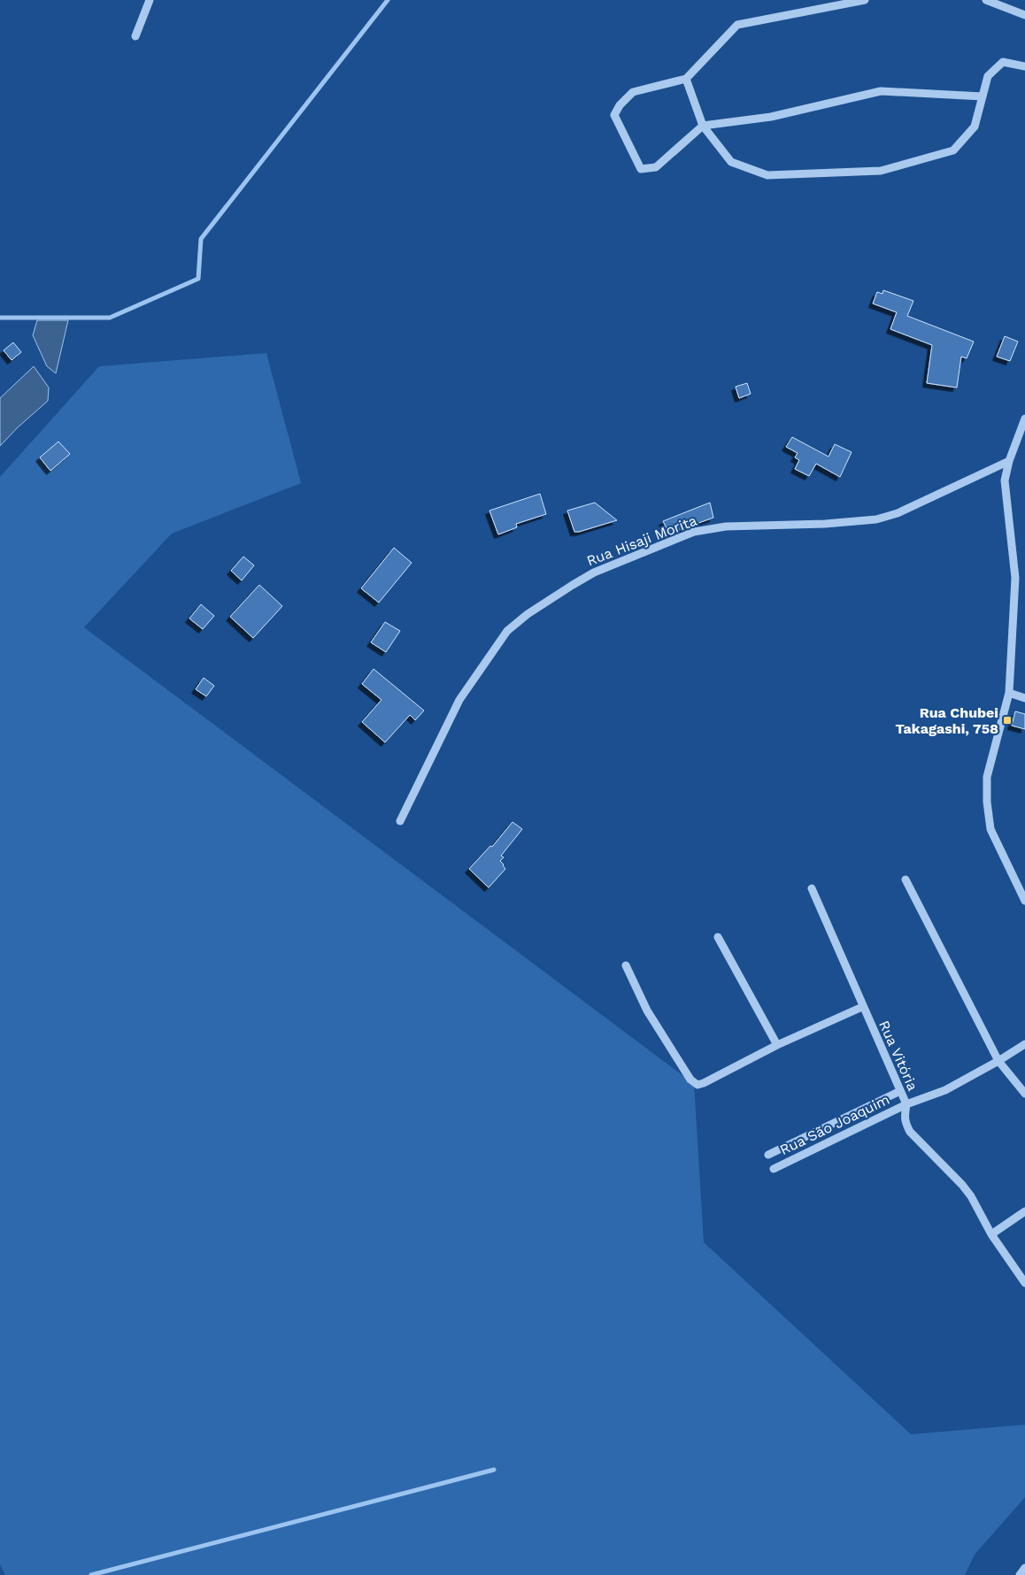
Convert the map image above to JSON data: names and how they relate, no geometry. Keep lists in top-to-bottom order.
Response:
{
  "streets": {
    "street": ["Rua Hisaji Morita", "Rua Vitória", "Rua São Joaquim"]
  },
  "crossings": [
    ["Rua Vitória", "Rua São Joaquim"]
  ],
  "places": {
    "transit": ["Rua Chubei Takagashi, 758"]
  }
}
